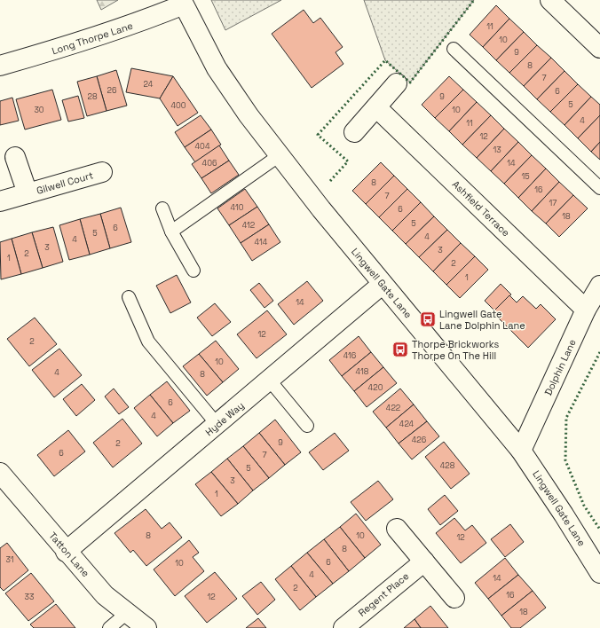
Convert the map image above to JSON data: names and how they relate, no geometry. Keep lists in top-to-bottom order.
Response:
{
  "streets": {
    "street": [
      "Long Thorpe Lane",
      "Gilwell Court",
      "Ashfield Terrace",
      "Lingwell Gate Lane",
      "Dolphin Lane",
      "Hyde Way",
      "Tatton Lane",
      "Regent Place"
    ]
  },
  "crossings": [
    ["Long Thorpe Lane", "Lingwell Gate Lane"],
    ["Ashfield Terrace", "Dolphin Lane"],
    ["Lingwell Gate Lane", "Dolphin Lane"],
    ["Lingwell Gate Lane", "Hyde Way"],
    ["Hyde Way", "Tatton Lane"]
  ],
  "places": {
    "bus stop": ["Lingwell Gate Lane Dolphin Lane", "Thorpe Brickworks Thorpe On The Hill"]
  },
  "house_numbers": [
    "11",
    "10",
    "9",
    "8",
    "7",
    "24",
    "26",
    "6",
    "28",
    "9",
    "5",
    "400",
    "30",
    "10",
    "4",
    "11",
    "12",
    "404",
    "13",
    "406",
    "14",
    "15",
    "8",
    "16",
    "7",
    "17",
    "410",
    "6",
    "18",
    "5",
    "412",
    "6",
    "5",
    "4",
    "4",
    "414",
    "3",
    "3",
    "2",
    "1",
    "2",
    "1",
    "14",
    "12",
    "2",
    "416",
    "10",
    "418",
    "4",
    "8",
    "420",
    "6",
    "422",
    "4",
    "424",
    "426",
    "9",
    "2",
    "6",
    "7",
    "428",
    "5",
    "3",
    "1",
    "8",
    "10",
    "12",
    "8",
    "31",
    "6",
    "10",
    "4",
    "14",
    "2",
    "16",
    "33",
    "12",
    "18"
  ]
}
